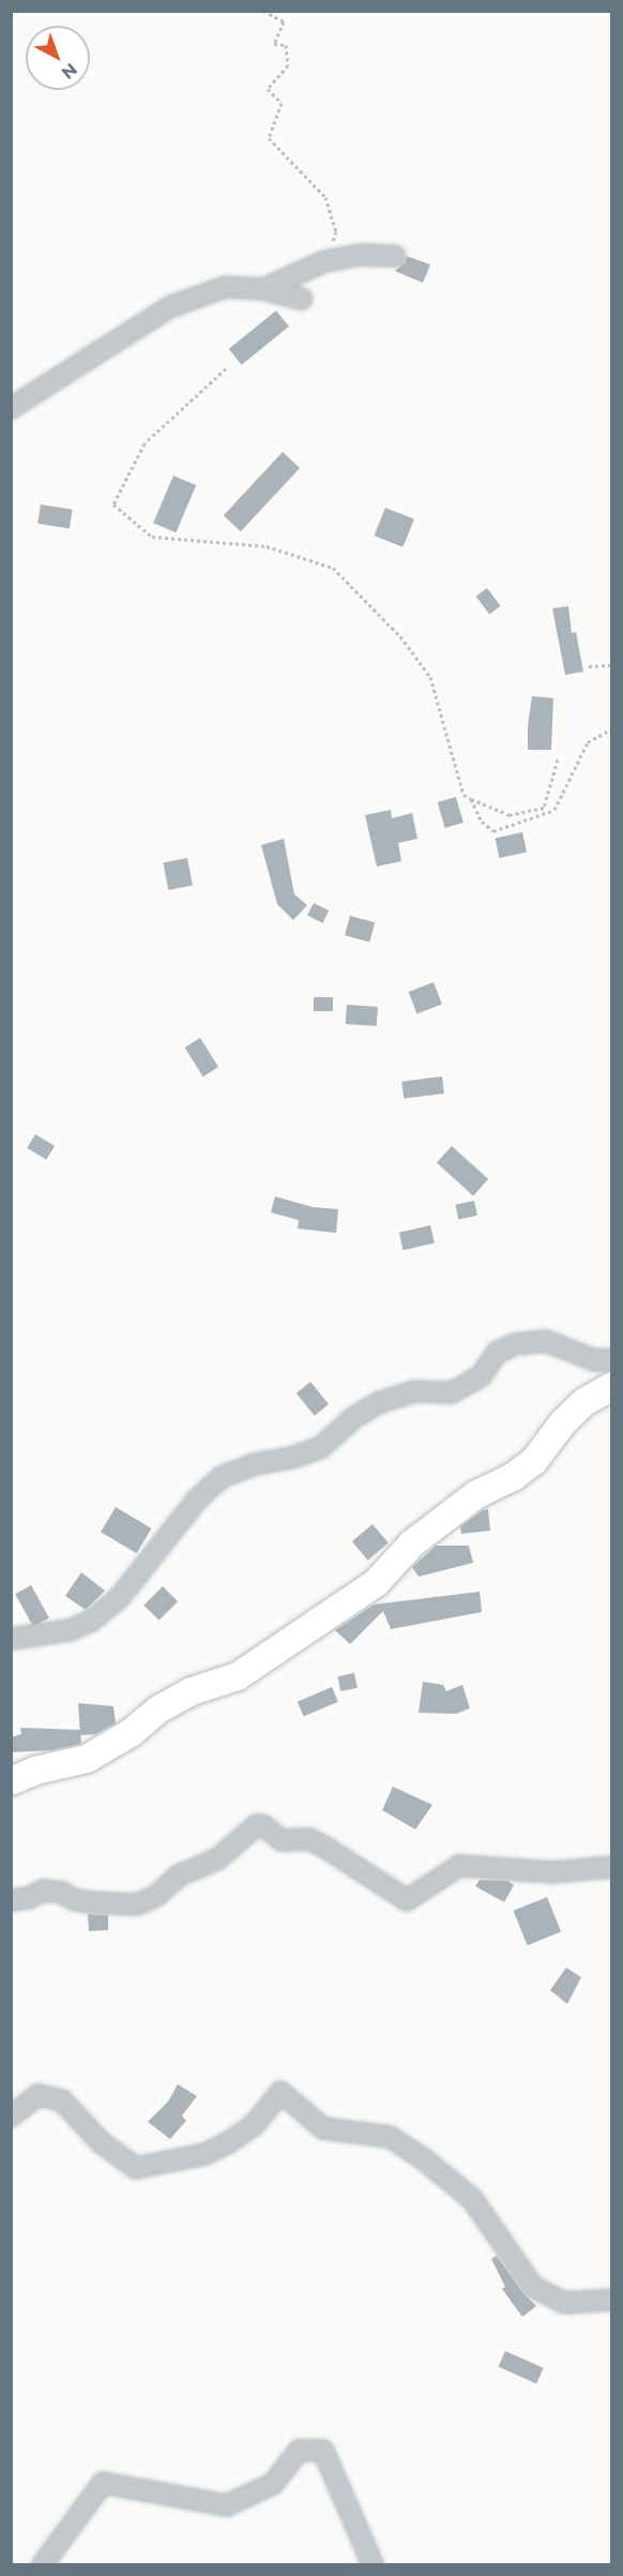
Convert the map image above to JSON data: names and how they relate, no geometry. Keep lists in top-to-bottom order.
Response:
{
  "north": "bottom right"
}
